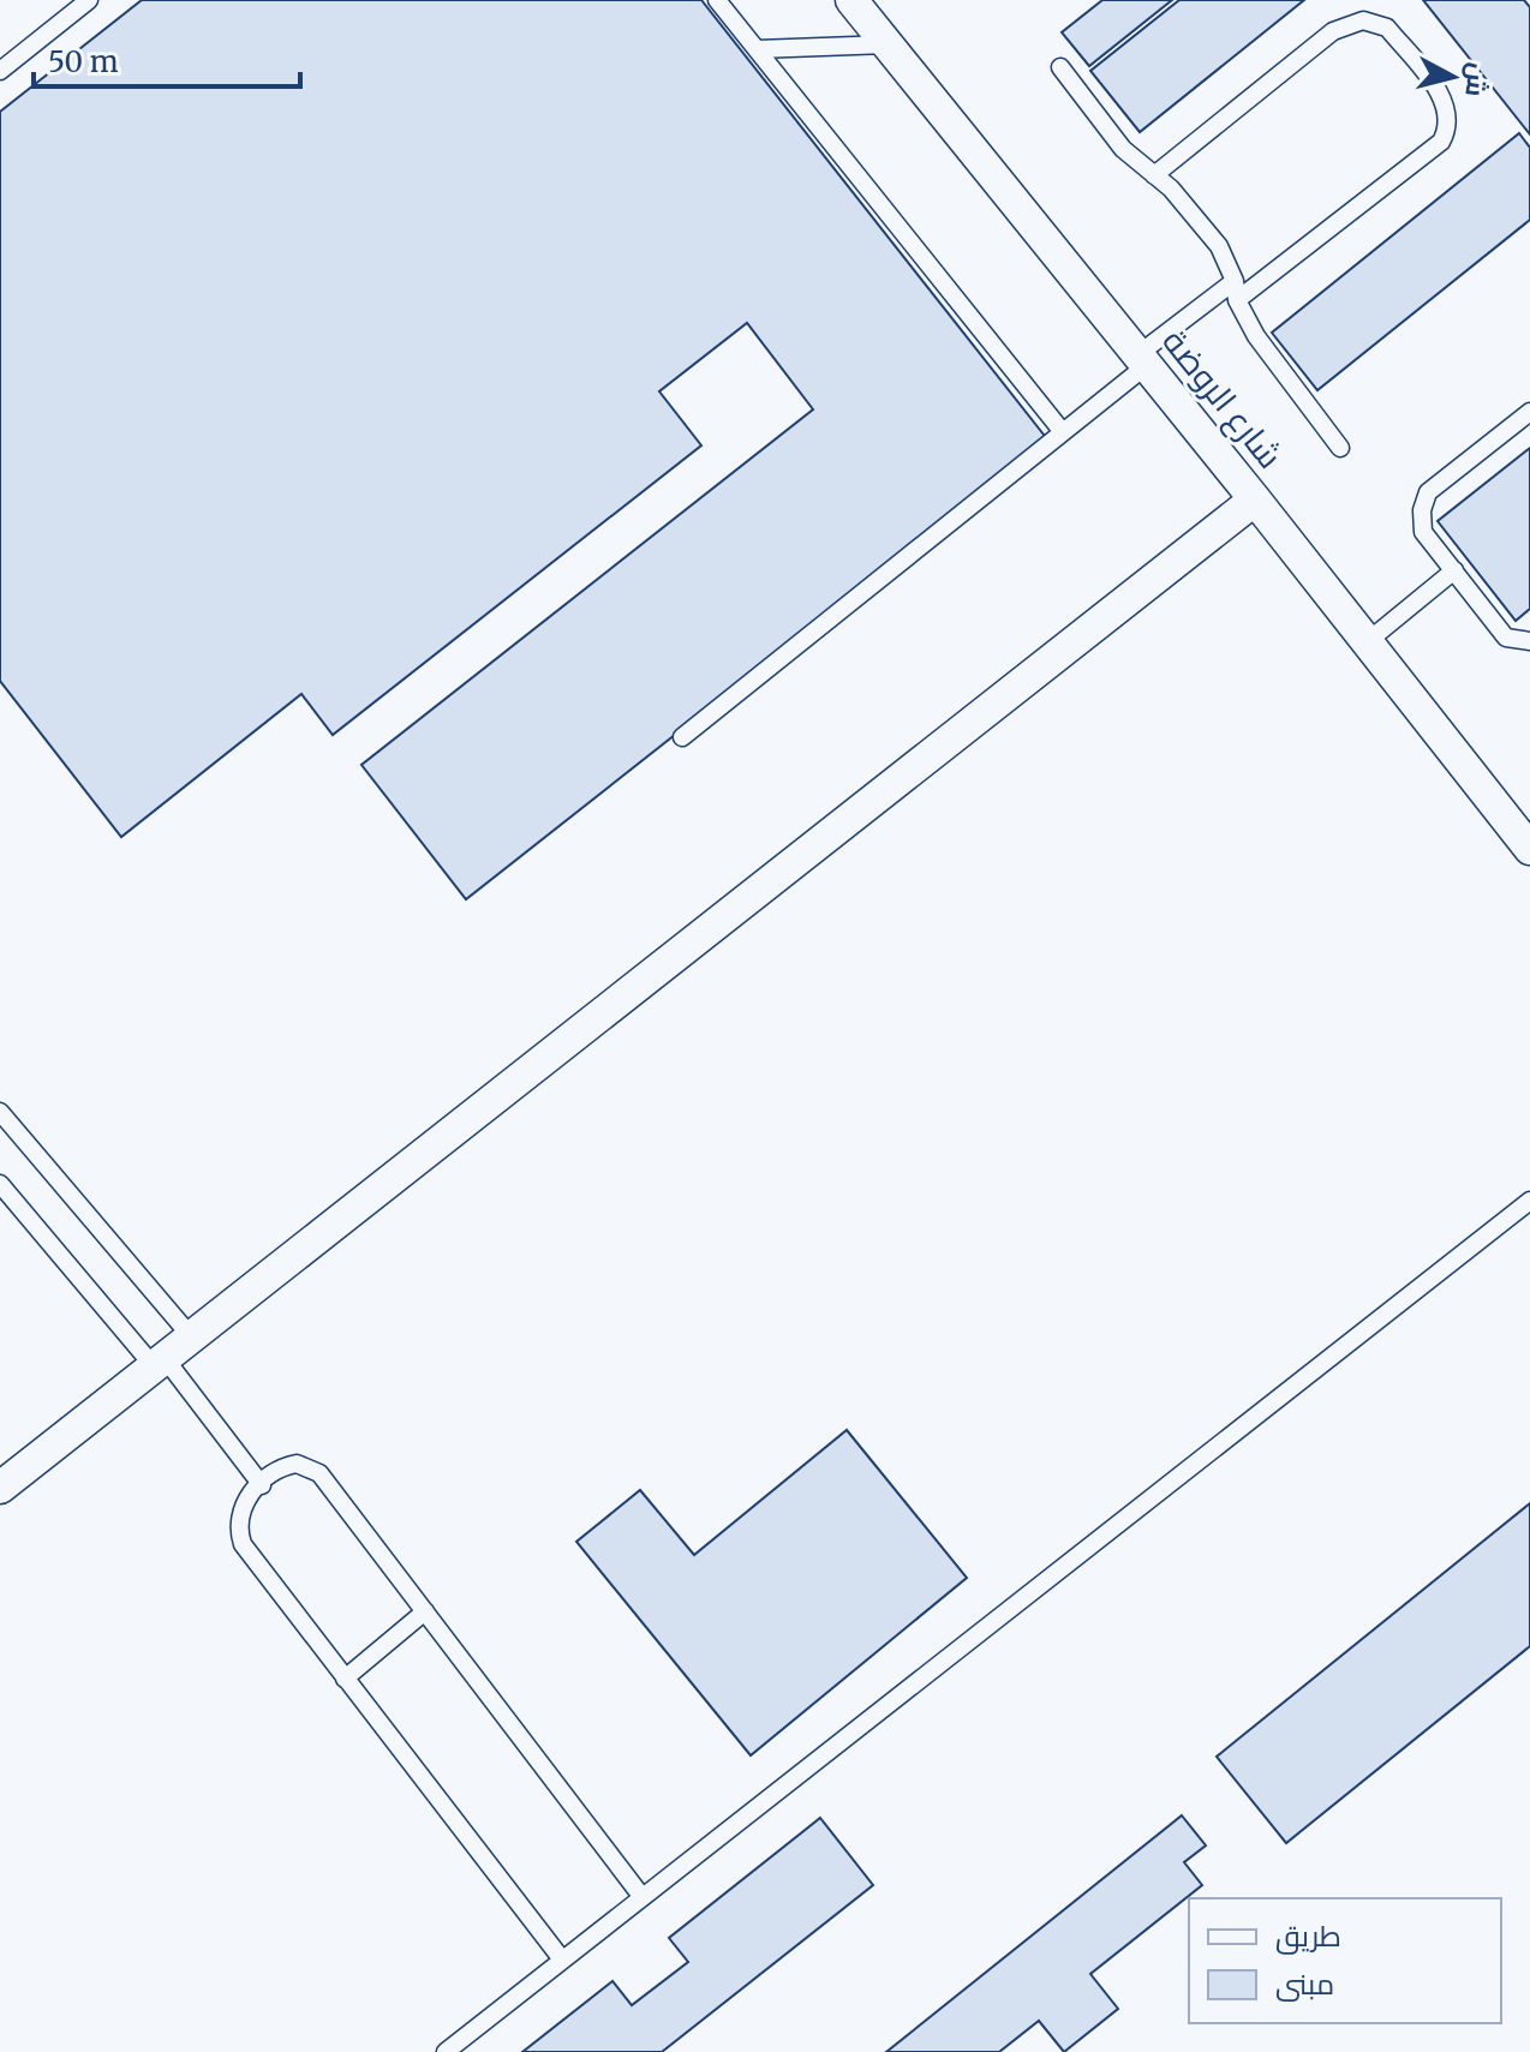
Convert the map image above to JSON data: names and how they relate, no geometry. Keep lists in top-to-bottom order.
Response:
{
  "streets": {
    "street": ["شارع الروضة"]
  },
  "legend": ["طريق", "مبنى"],
  "scale_bar": "50 m",
  "north": "right"
}
